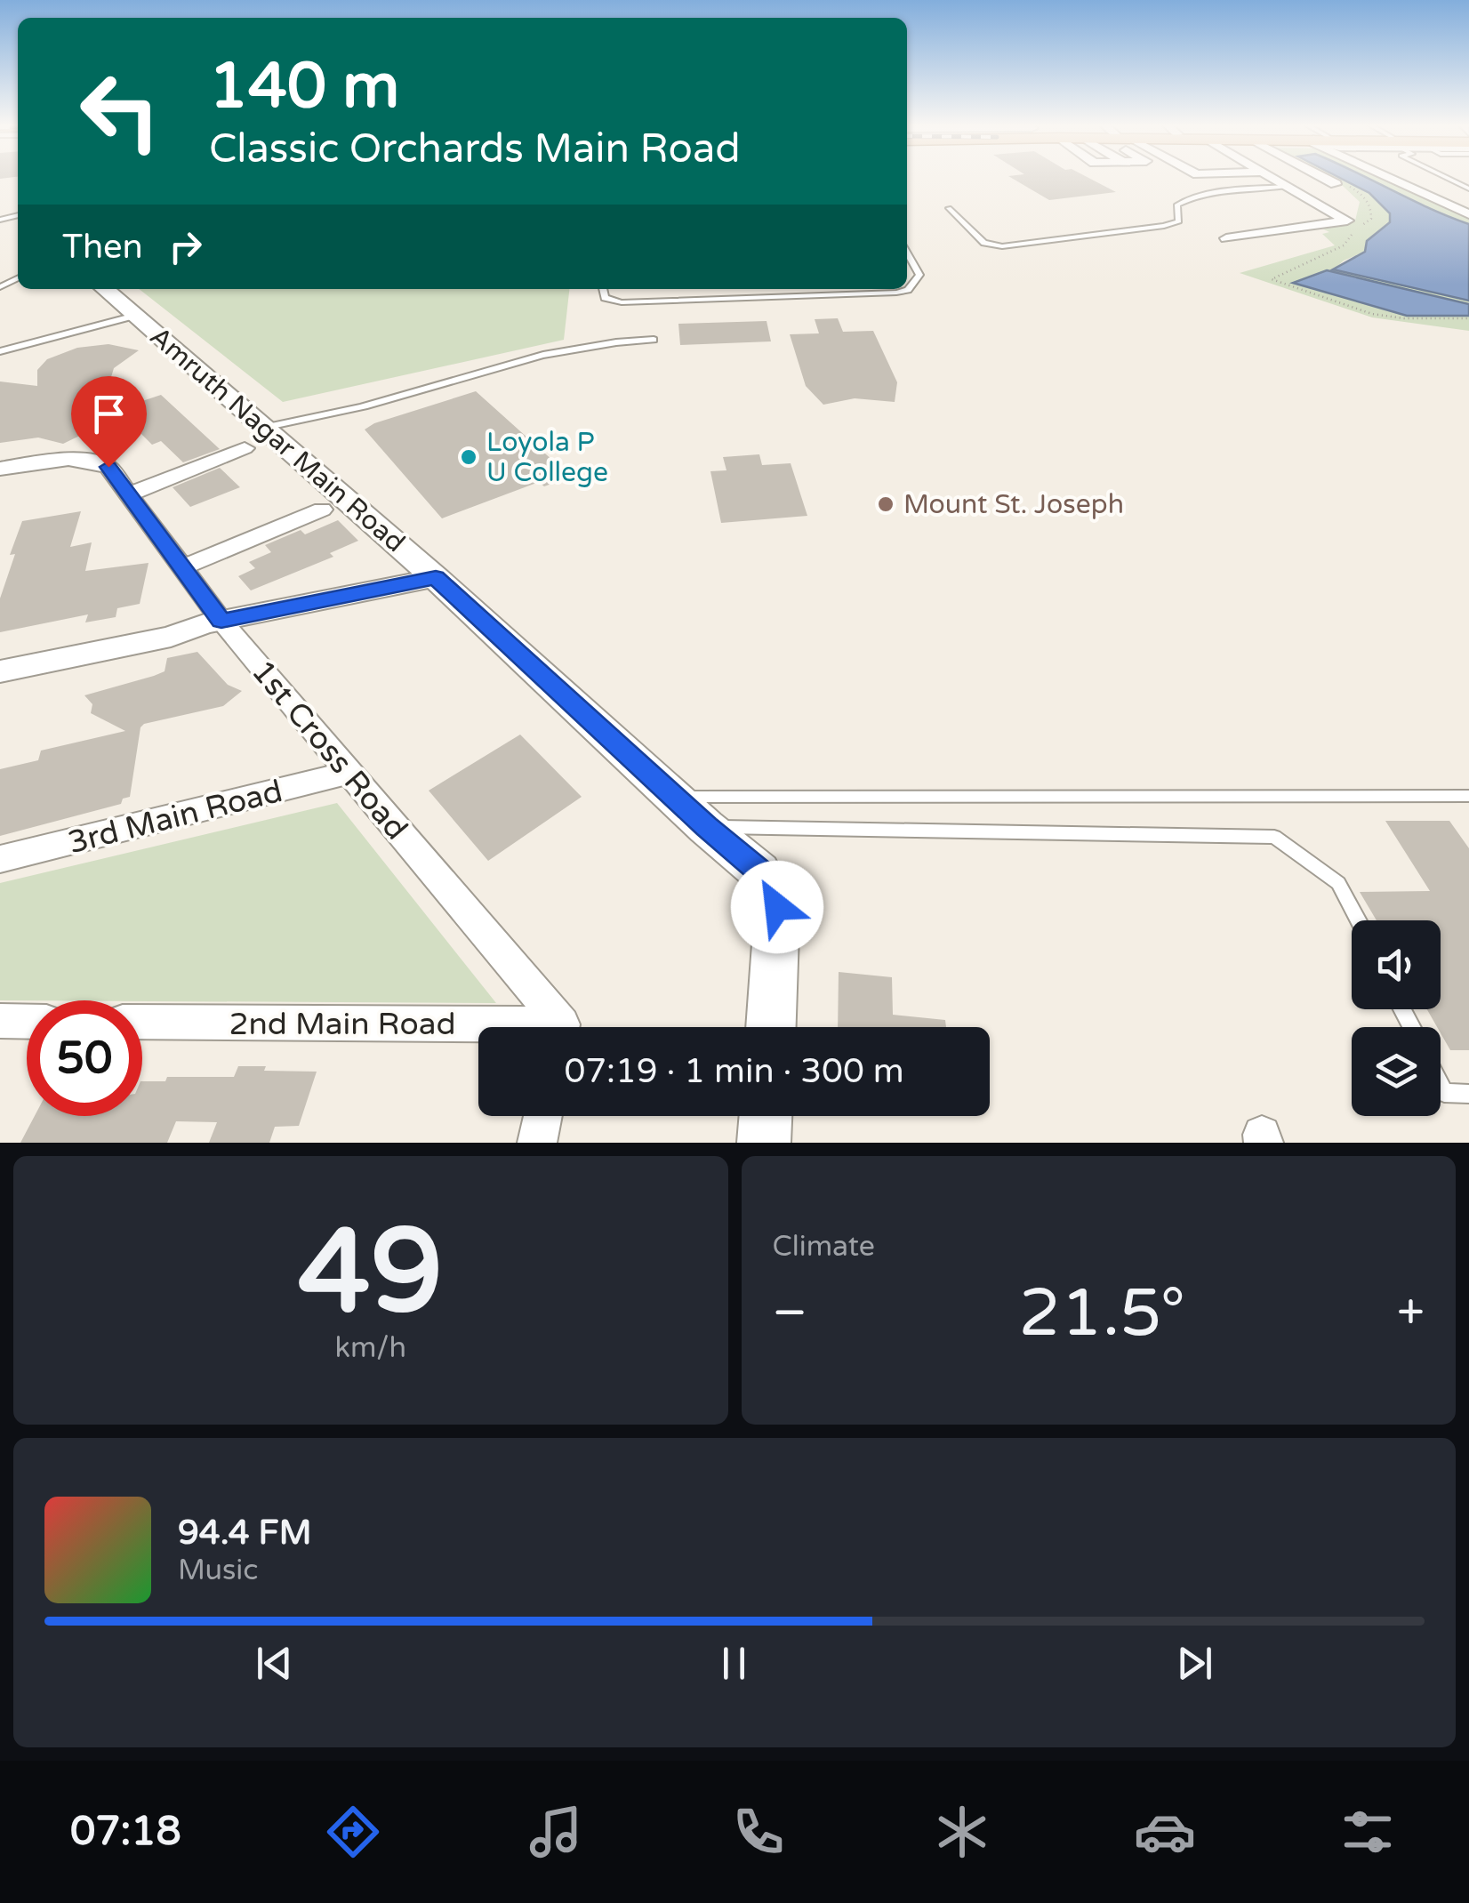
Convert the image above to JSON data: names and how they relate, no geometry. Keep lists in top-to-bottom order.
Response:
{
  "streets": {
    "main road": ["Amruth Nagar Main Road"],
    "street": ["1st Cross Road", "3rd Main Road", "2nd Main Road"]
  },
  "crossings": [
    ["1st Cross Road", "3rd Main Road"]
  ],
  "places": ["Loyola P U College", "Mount St. Joseph"],
  "page": {
    "turn": ["140 m", "Classic Orchards Main Road"],
    "then": "Then",
    "limit": "50",
    "trip": "07:19 · 1 min · 300 m",
    "tile": [
      ["49", "km/h"],
      "Climate"
    ],
    "heat": ["−", "21.5°", "+"],
    "song": ["94.4 FM", "Music"],
    "tabs": "07:18"
  }
}
